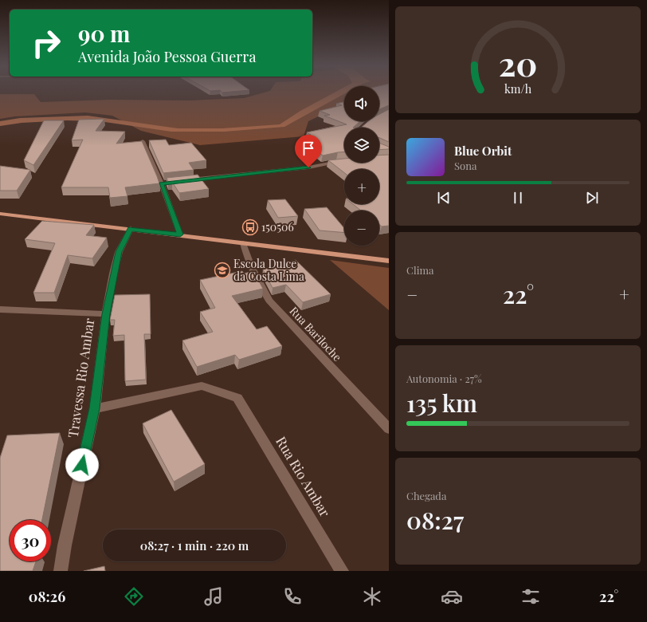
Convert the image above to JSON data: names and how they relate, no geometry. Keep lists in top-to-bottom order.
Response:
{
  "streets": {
    "street": ["Rua Bariloche", "Travessa Rio Ambar", "Rua Rio Ambar"]
  },
  "crossings": [
    ["Travessa Rio Ambar", "Rua Rio Ambar"]
  ],
  "places": {
    "bus stop": ["150506"],
    "school or university": ["Escola Dulce da Costa Lima"]
  },
  "page": {
    "turn": ["90 m", "Avenida João Pessoa Guerra"],
    "map_buttons": ["+", "−"],
    "song": ["Blue Orbit", "Sona"],
    "tile": [
      "Clima",
      ["Autonomia · 27%", "135 km"],
      ["Chegada", "08:27"]
    ],
    "heat": ["−", "22°", "+"],
    "limit": "30",
    "trip": "08:27 · 1 min · 220 m",
    "tabs": ["08:26", "22°"],
    "gauge": ["20", "km/h"]
  }
}
